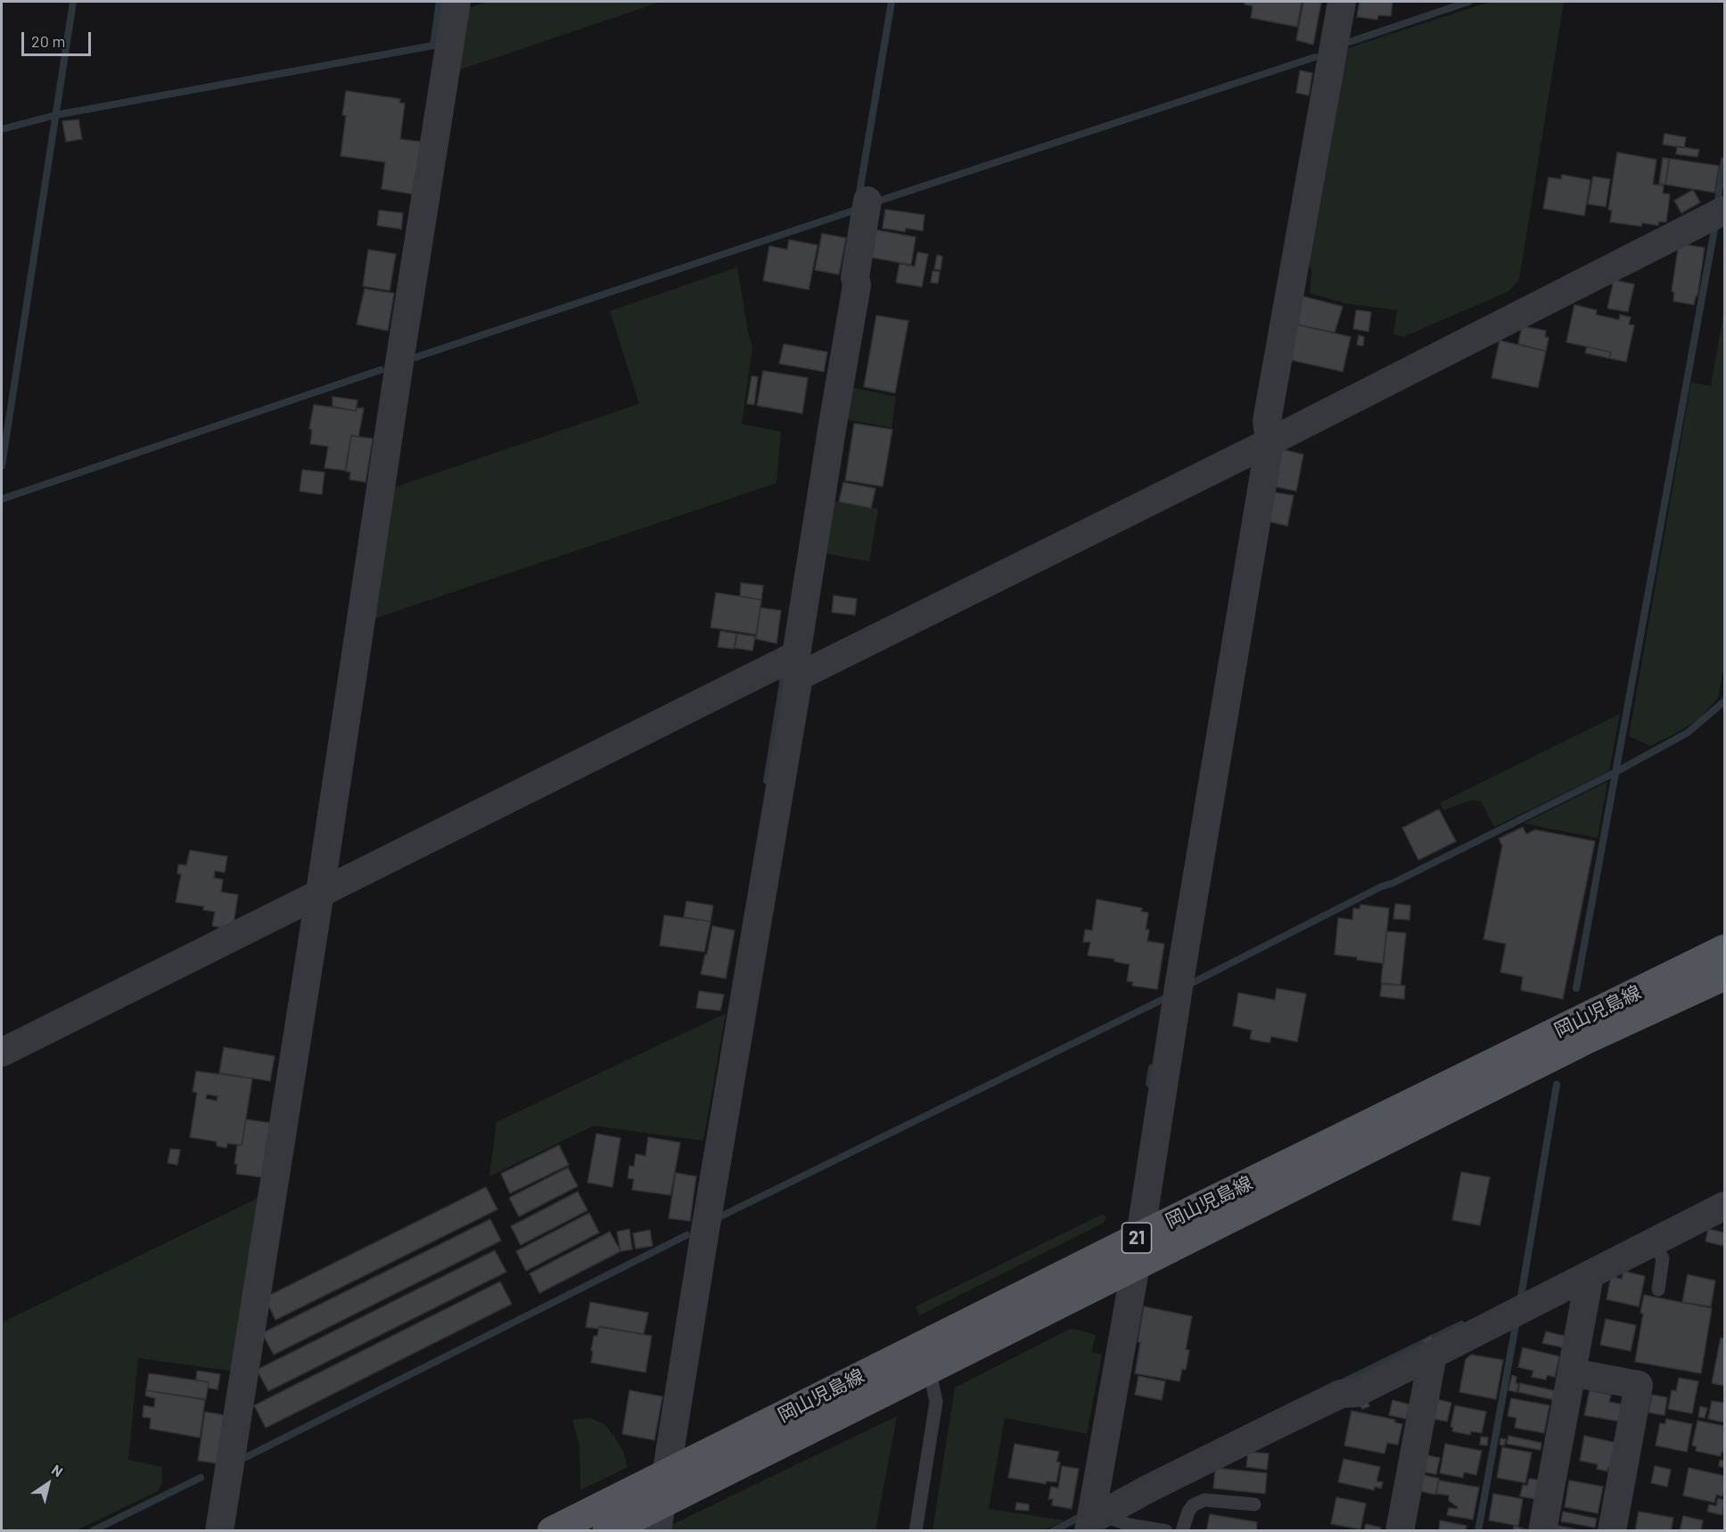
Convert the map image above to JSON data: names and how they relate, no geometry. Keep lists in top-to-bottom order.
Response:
{
  "streets": {
    "main road": ["岡山児島線", "21"]
  },
  "scale_bar": "20 m",
  "north": "top right"
}
